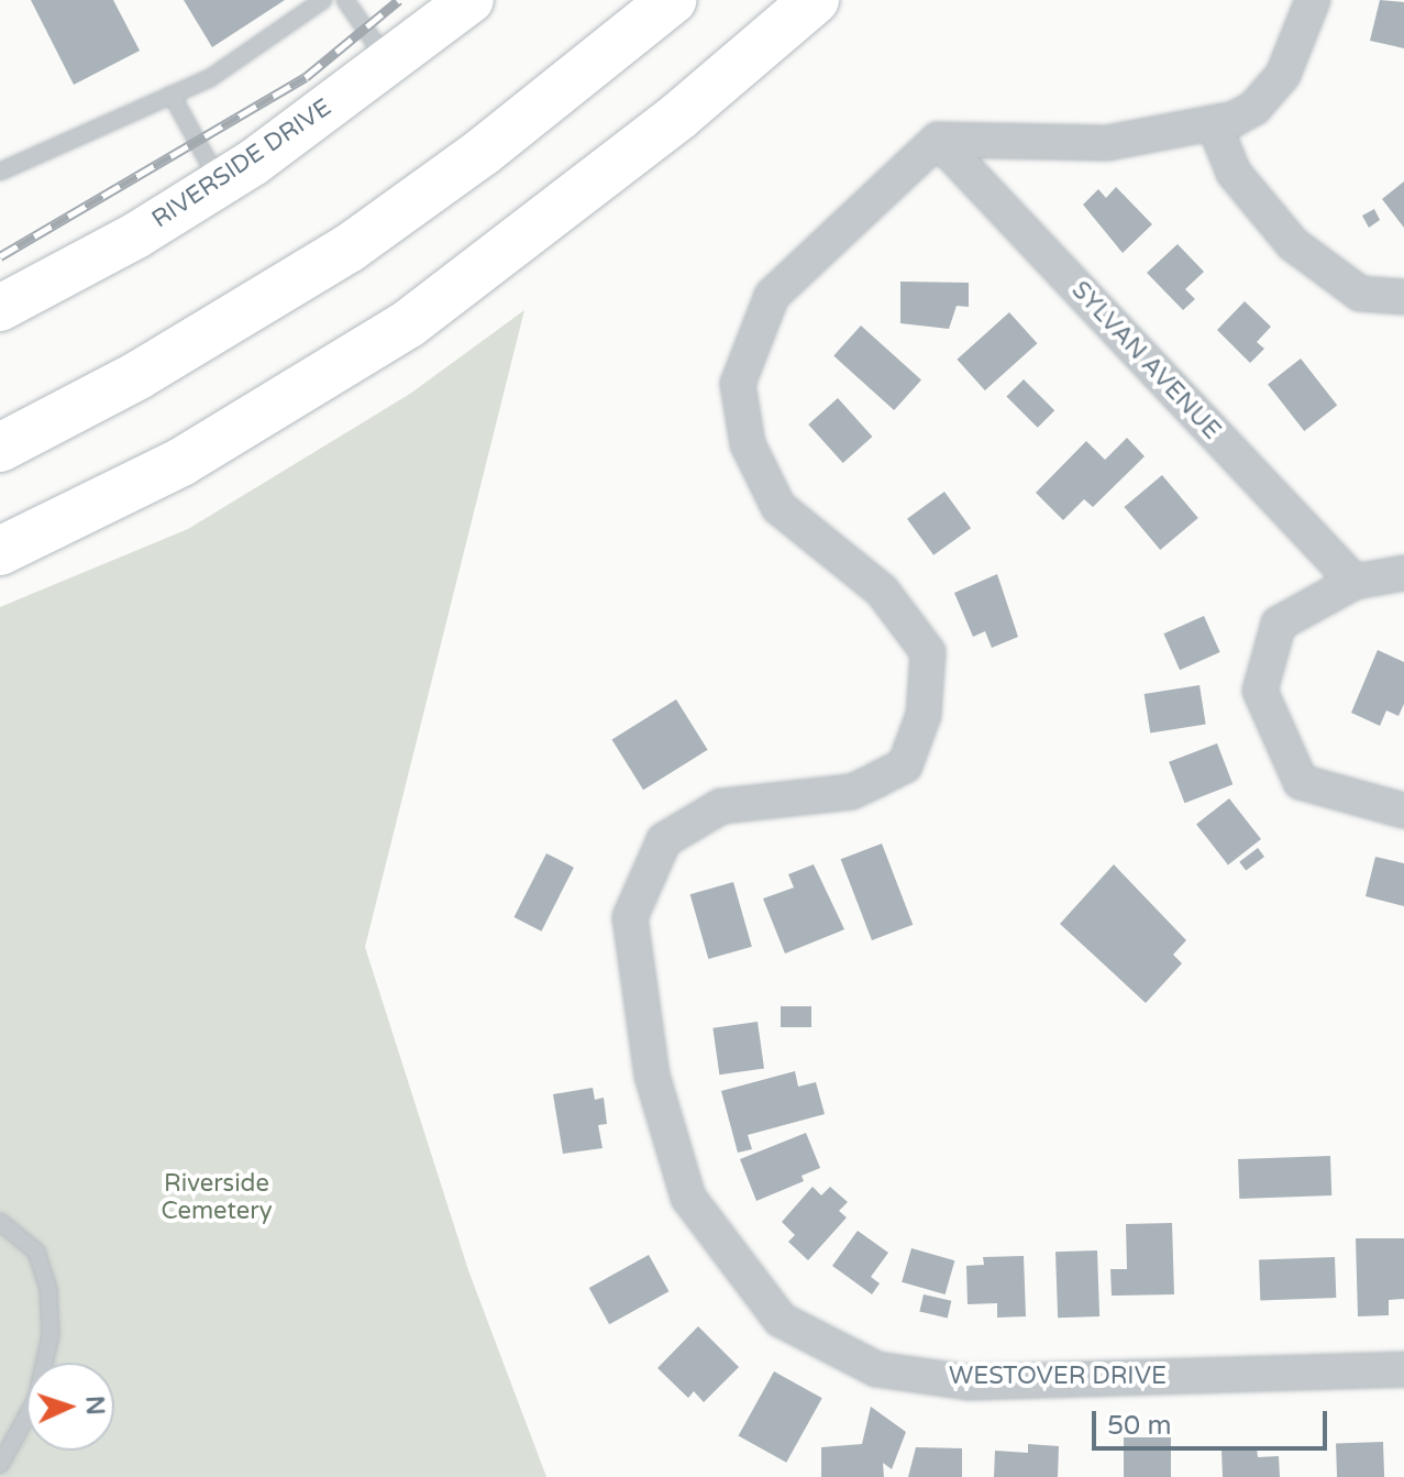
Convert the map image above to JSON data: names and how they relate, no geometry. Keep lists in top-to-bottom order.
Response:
{
  "streets": {
    "main road": ["RIVERSIDE DRIVE"],
    "street": ["SYLVAN AVENUE", "WESTOVER DRIVE"]
  },
  "crossings": [
    ["SYLVAN AVENUE", "WESTOVER DRIVE"]
  ],
  "parks": ["Riverside Cemetery"],
  "scale_bar": "50 m",
  "north": "right"
}
